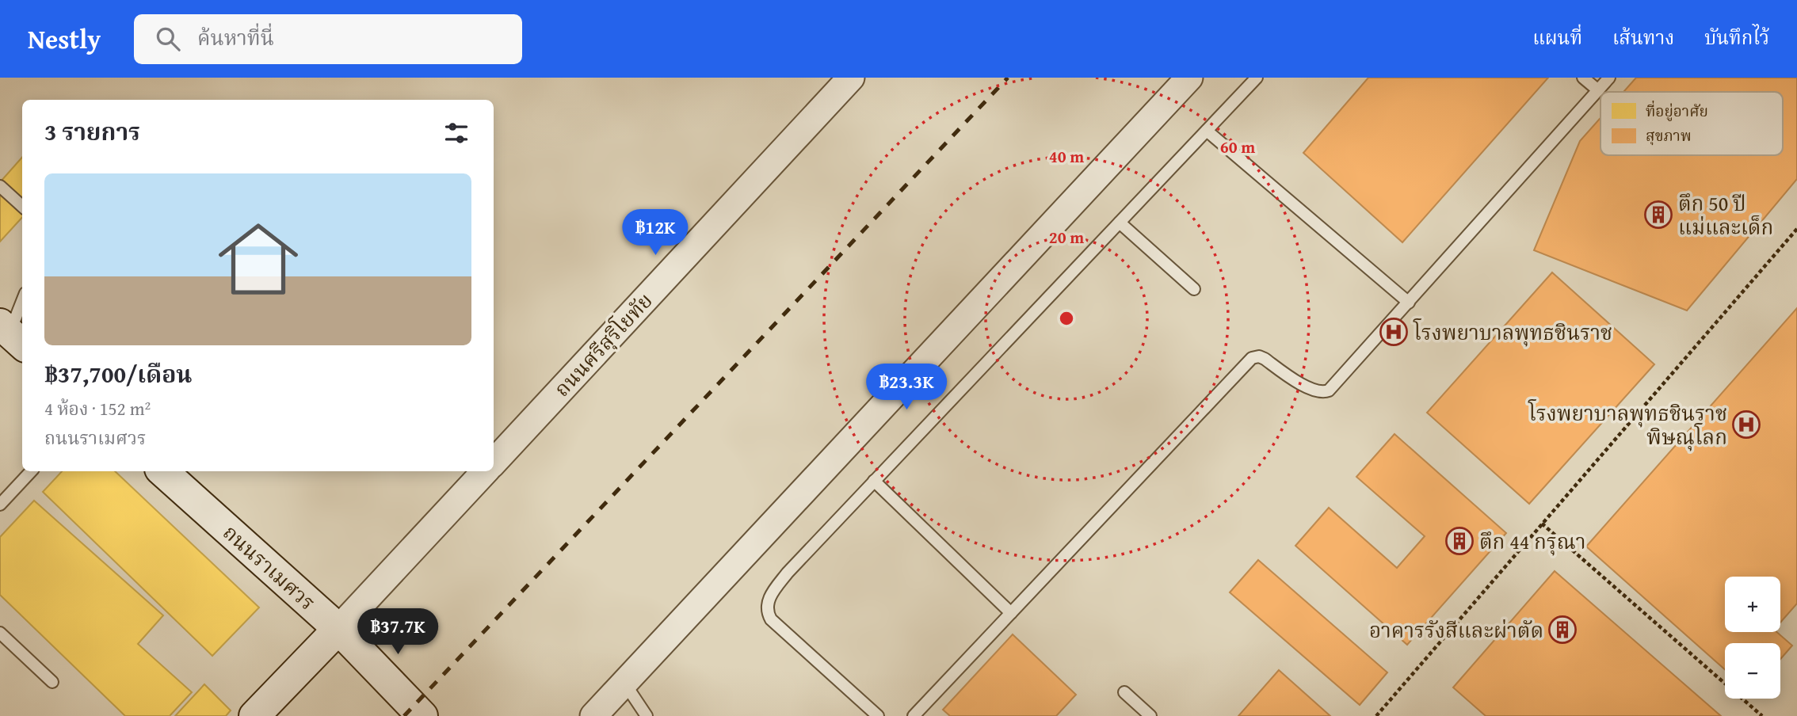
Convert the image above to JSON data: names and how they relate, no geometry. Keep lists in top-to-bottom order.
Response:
{
  "streets": {
    "main road": ["ถนนราเมศวร"],
    "street": ["ถนนศรีสุริโยทัย"]
  },
  "places": {
    "building": ["ตึก 50 ปี แม่และเด็ก", "ตึก 44 กรุณา", "อาคารรังสีและผ่าตัด"],
    "hospital": ["โรงพยาบาลพุทธชินราช", "โรงพยาบาลพุทธชินราช พิษณุโลก"]
  },
  "legend": ["ที่อยู่อาศัย", "สุขภาพ"],
  "page": {
    "header": "Nestly",
    "search": "ค้นหาที่นี่",
    "nav": ["แผนที่", "เส้นทาง", "บันทึกไว้"],
    "heading": "3 รายการ",
    "list": [
      {
        "name": "฿37,700/เดือน",
        "note": "4 ห้อง · 152 m² · ถนนราเมศวร"
      }
    ],
    "price": ["฿12K", "฿23.3K", "฿37.7K"],
    "map_buttons": ["+", "−"]
  },
  "rings": ["60 m", "40 m", "20 m"]
}
